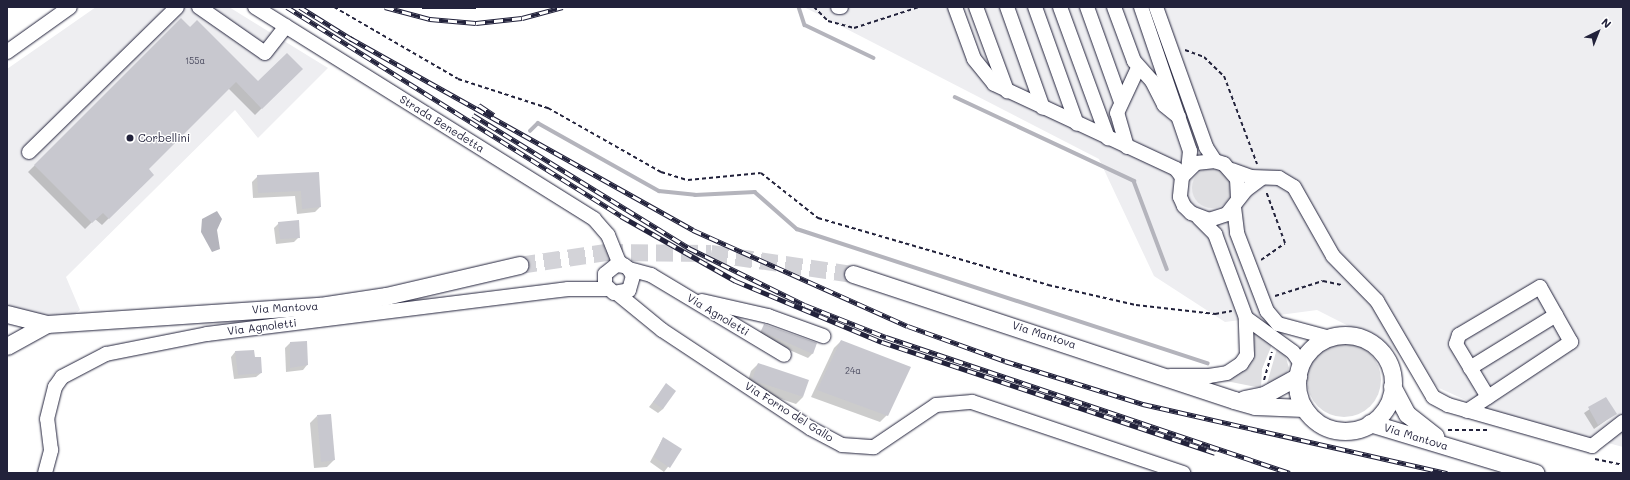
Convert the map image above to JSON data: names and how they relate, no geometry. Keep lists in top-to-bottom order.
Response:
{
  "streets": {
    "main road": ["Via Mantova"],
    "street": ["Strada Benedetta", "Via Agnoletti", "Via Forno del Gallo"]
  },
  "crossings": [
    ["Strada Benedetta", "Via Agnoletti"],
    ["Strada Benedetta", "Via Forno del Gallo"],
    ["Via Agnoletti", "Via Forno del Gallo"]
  ],
  "places": ["Corbellini"],
  "house_numbers": ["155a", "24a"],
  "north": "top right"
}
